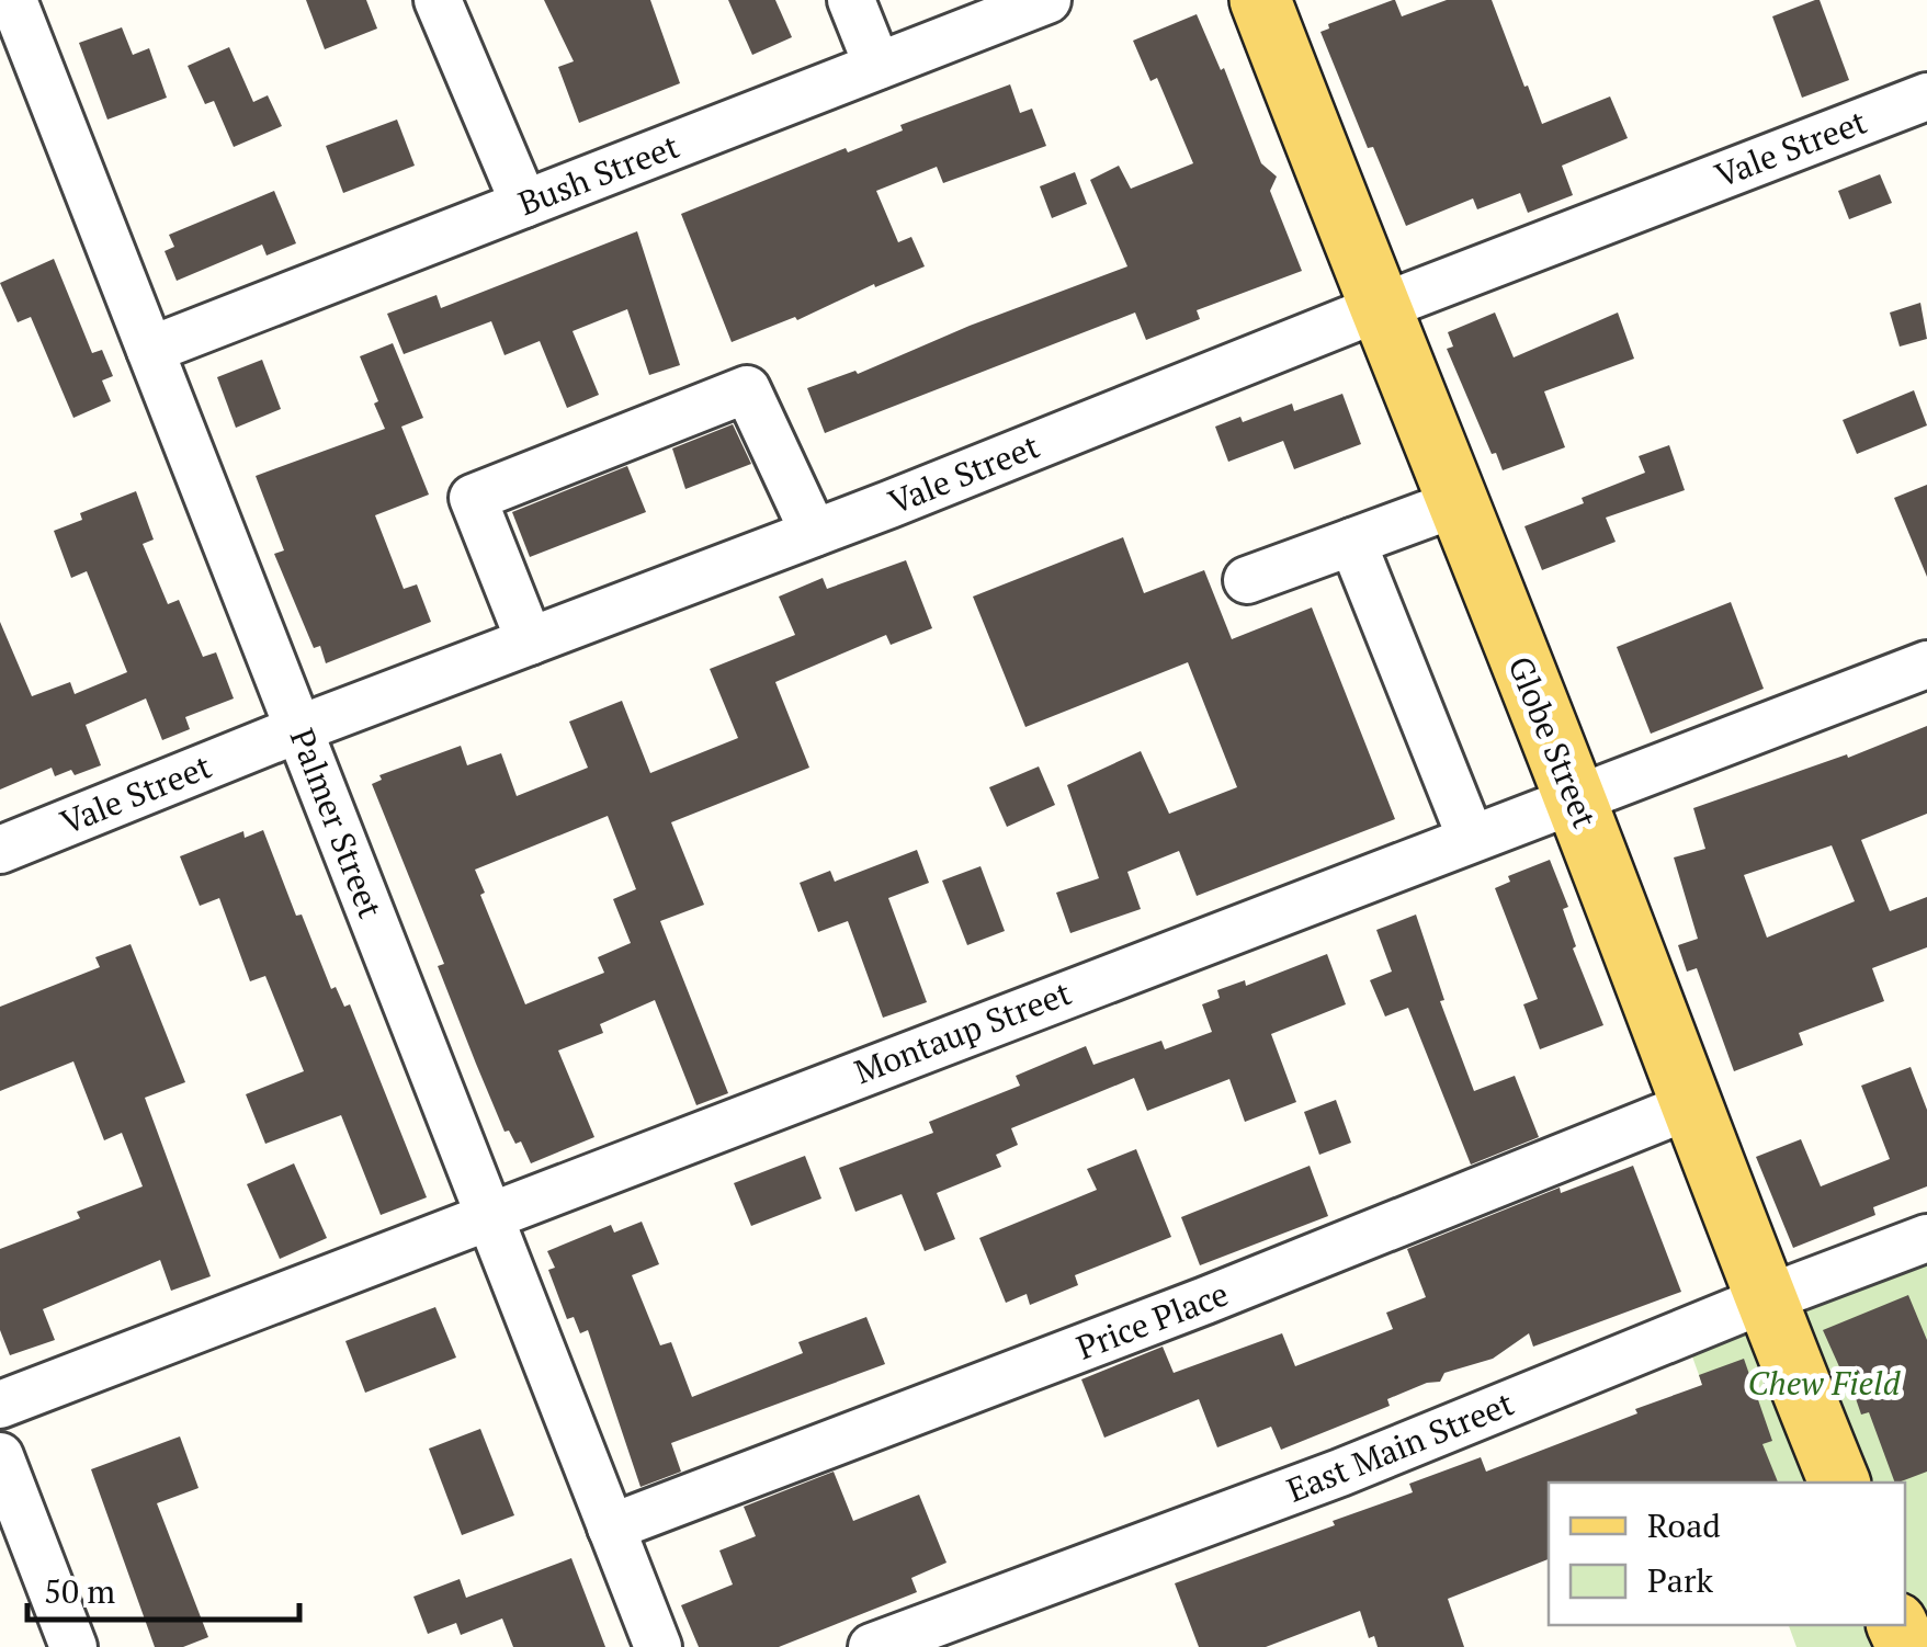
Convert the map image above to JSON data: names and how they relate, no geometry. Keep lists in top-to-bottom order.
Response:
{
  "streets": {
    "main road": ["Globe Street"],
    "street": [
      "Vale Street",
      "Bush Street",
      "Palmer Street",
      "Montaup Street",
      "Price Place",
      "East Main Street"
    ]
  },
  "crossings": [
    ["Vale Street", "Globe Street"],
    ["Vale Street", "Palmer Street"],
    ["Bush Street", "Palmer Street"],
    ["Globe Street", "Montaup Street"],
    ["Globe Street", "Price Place"],
    ["Globe Street", "East Main Street"],
    ["Palmer Street", "Montaup Street"],
    ["Palmer Street", "Price Place"]
  ],
  "parks": ["Chew Field"],
  "legend": ["Road", "Park"],
  "scale_bar": "50 m"
}
